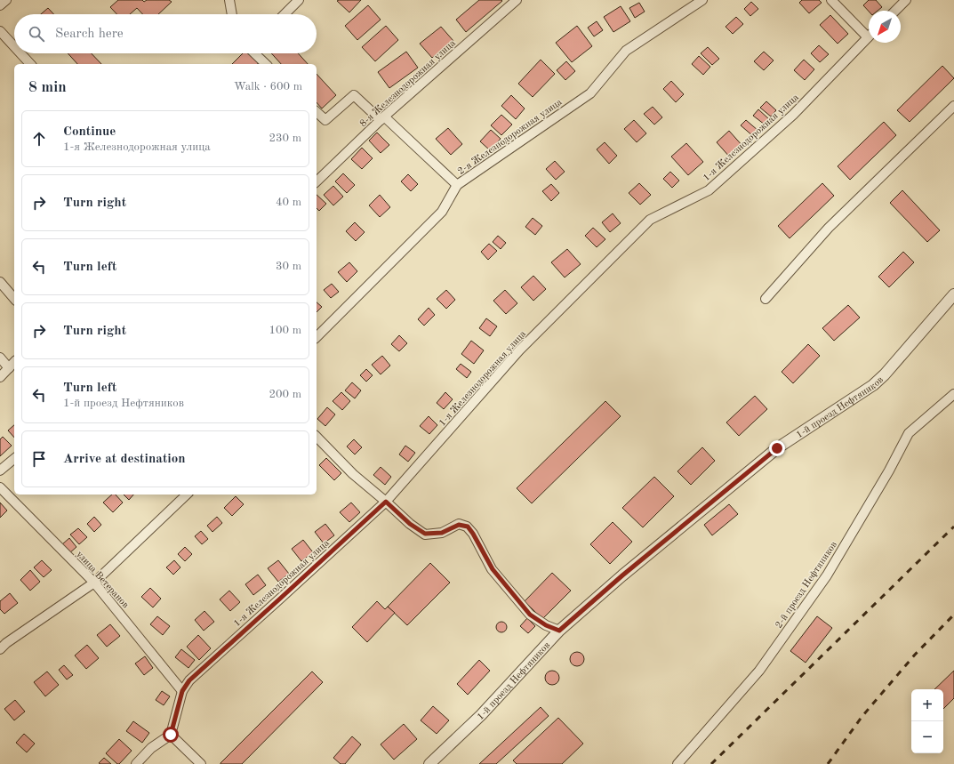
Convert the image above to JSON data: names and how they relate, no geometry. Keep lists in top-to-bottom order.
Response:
{
  "streets": {
    "street": [
      "8-я Железнодорожная улица",
      "2-я Железнодорожная улица",
      "1-я Железнодорожная улица",
      "1-й проезд Нефтяников",
      "улица Ветеранов",
      "2-й проезд Нефтяников"
    ]
  },
  "crossings": [
    ["1-я Железнодорожная улица", "улица Ветеранов"]
  ],
  "north": "bottom left",
  "page": {
    "search": "Search here",
    "heading": ["8 min", "Walk · 600 m"],
    "list": [
      ["Continue", "1-я Железнодорожная улица", "230 m"],
      ["Turn right", "40 m"],
      ["Turn left", "30 m"],
      ["Turn right", "100 m"],
      ["Turn left", "1-й проезд Нефтяников", "200 m"],
      "Arrive at destination"
    ],
    "map_buttons": ["+", "−"]
  }
}
